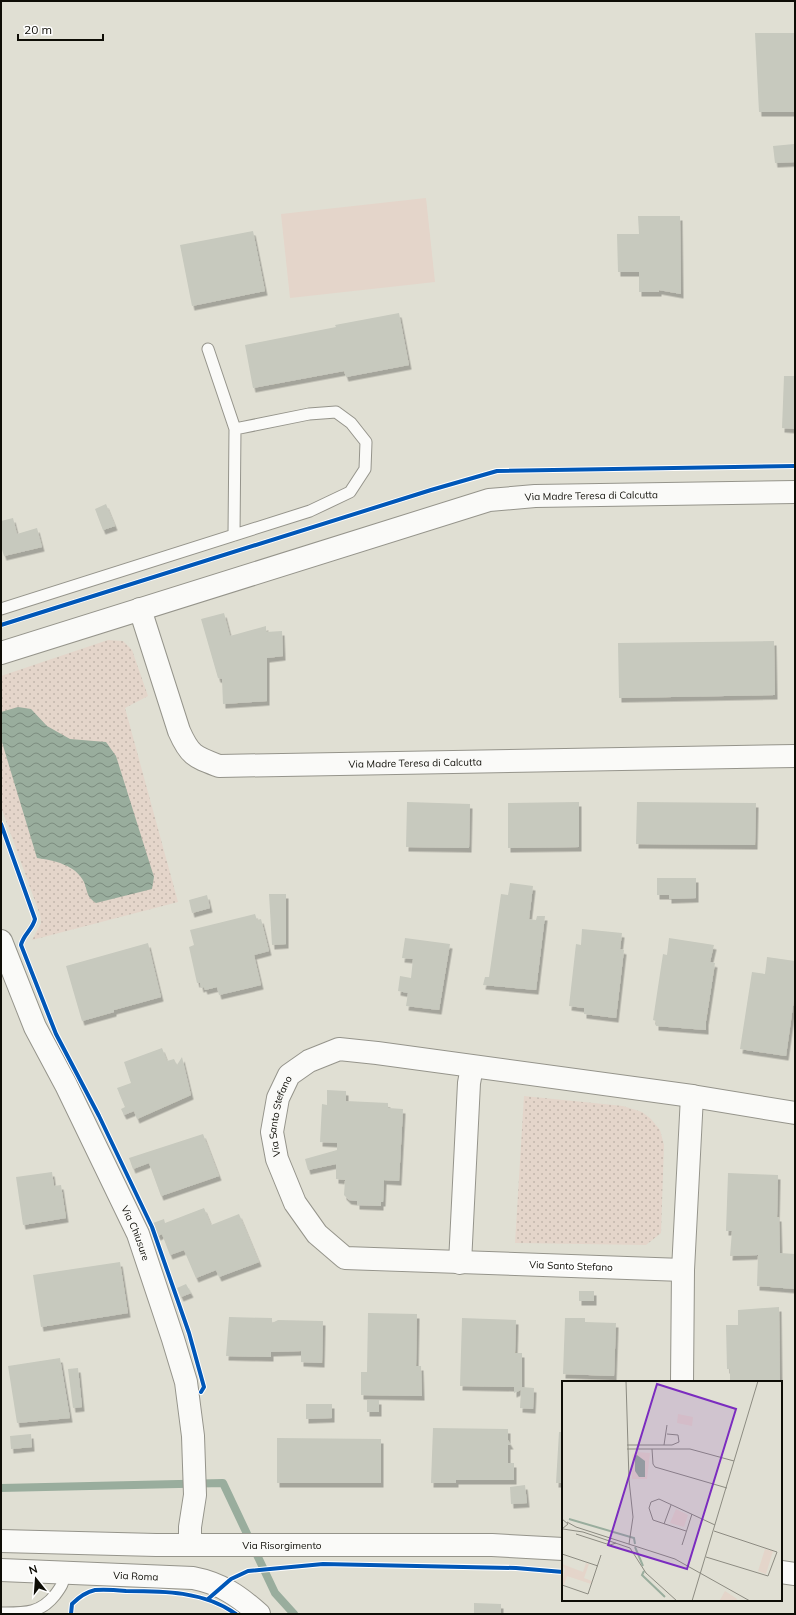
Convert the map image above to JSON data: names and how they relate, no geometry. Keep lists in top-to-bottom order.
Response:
{
  "streets": {
    "street": [
      "Via Madre Teresa di Calcutta",
      "Via Santo Stefano",
      "Via Chiusure",
      "Via Risorgimento",
      "Via Roma"
    ]
  },
  "crossings": [
    ["Via Chiusure", "Via Risorgimento"]
  ],
  "scale_bar": "20 m",
  "north": "top"
}
